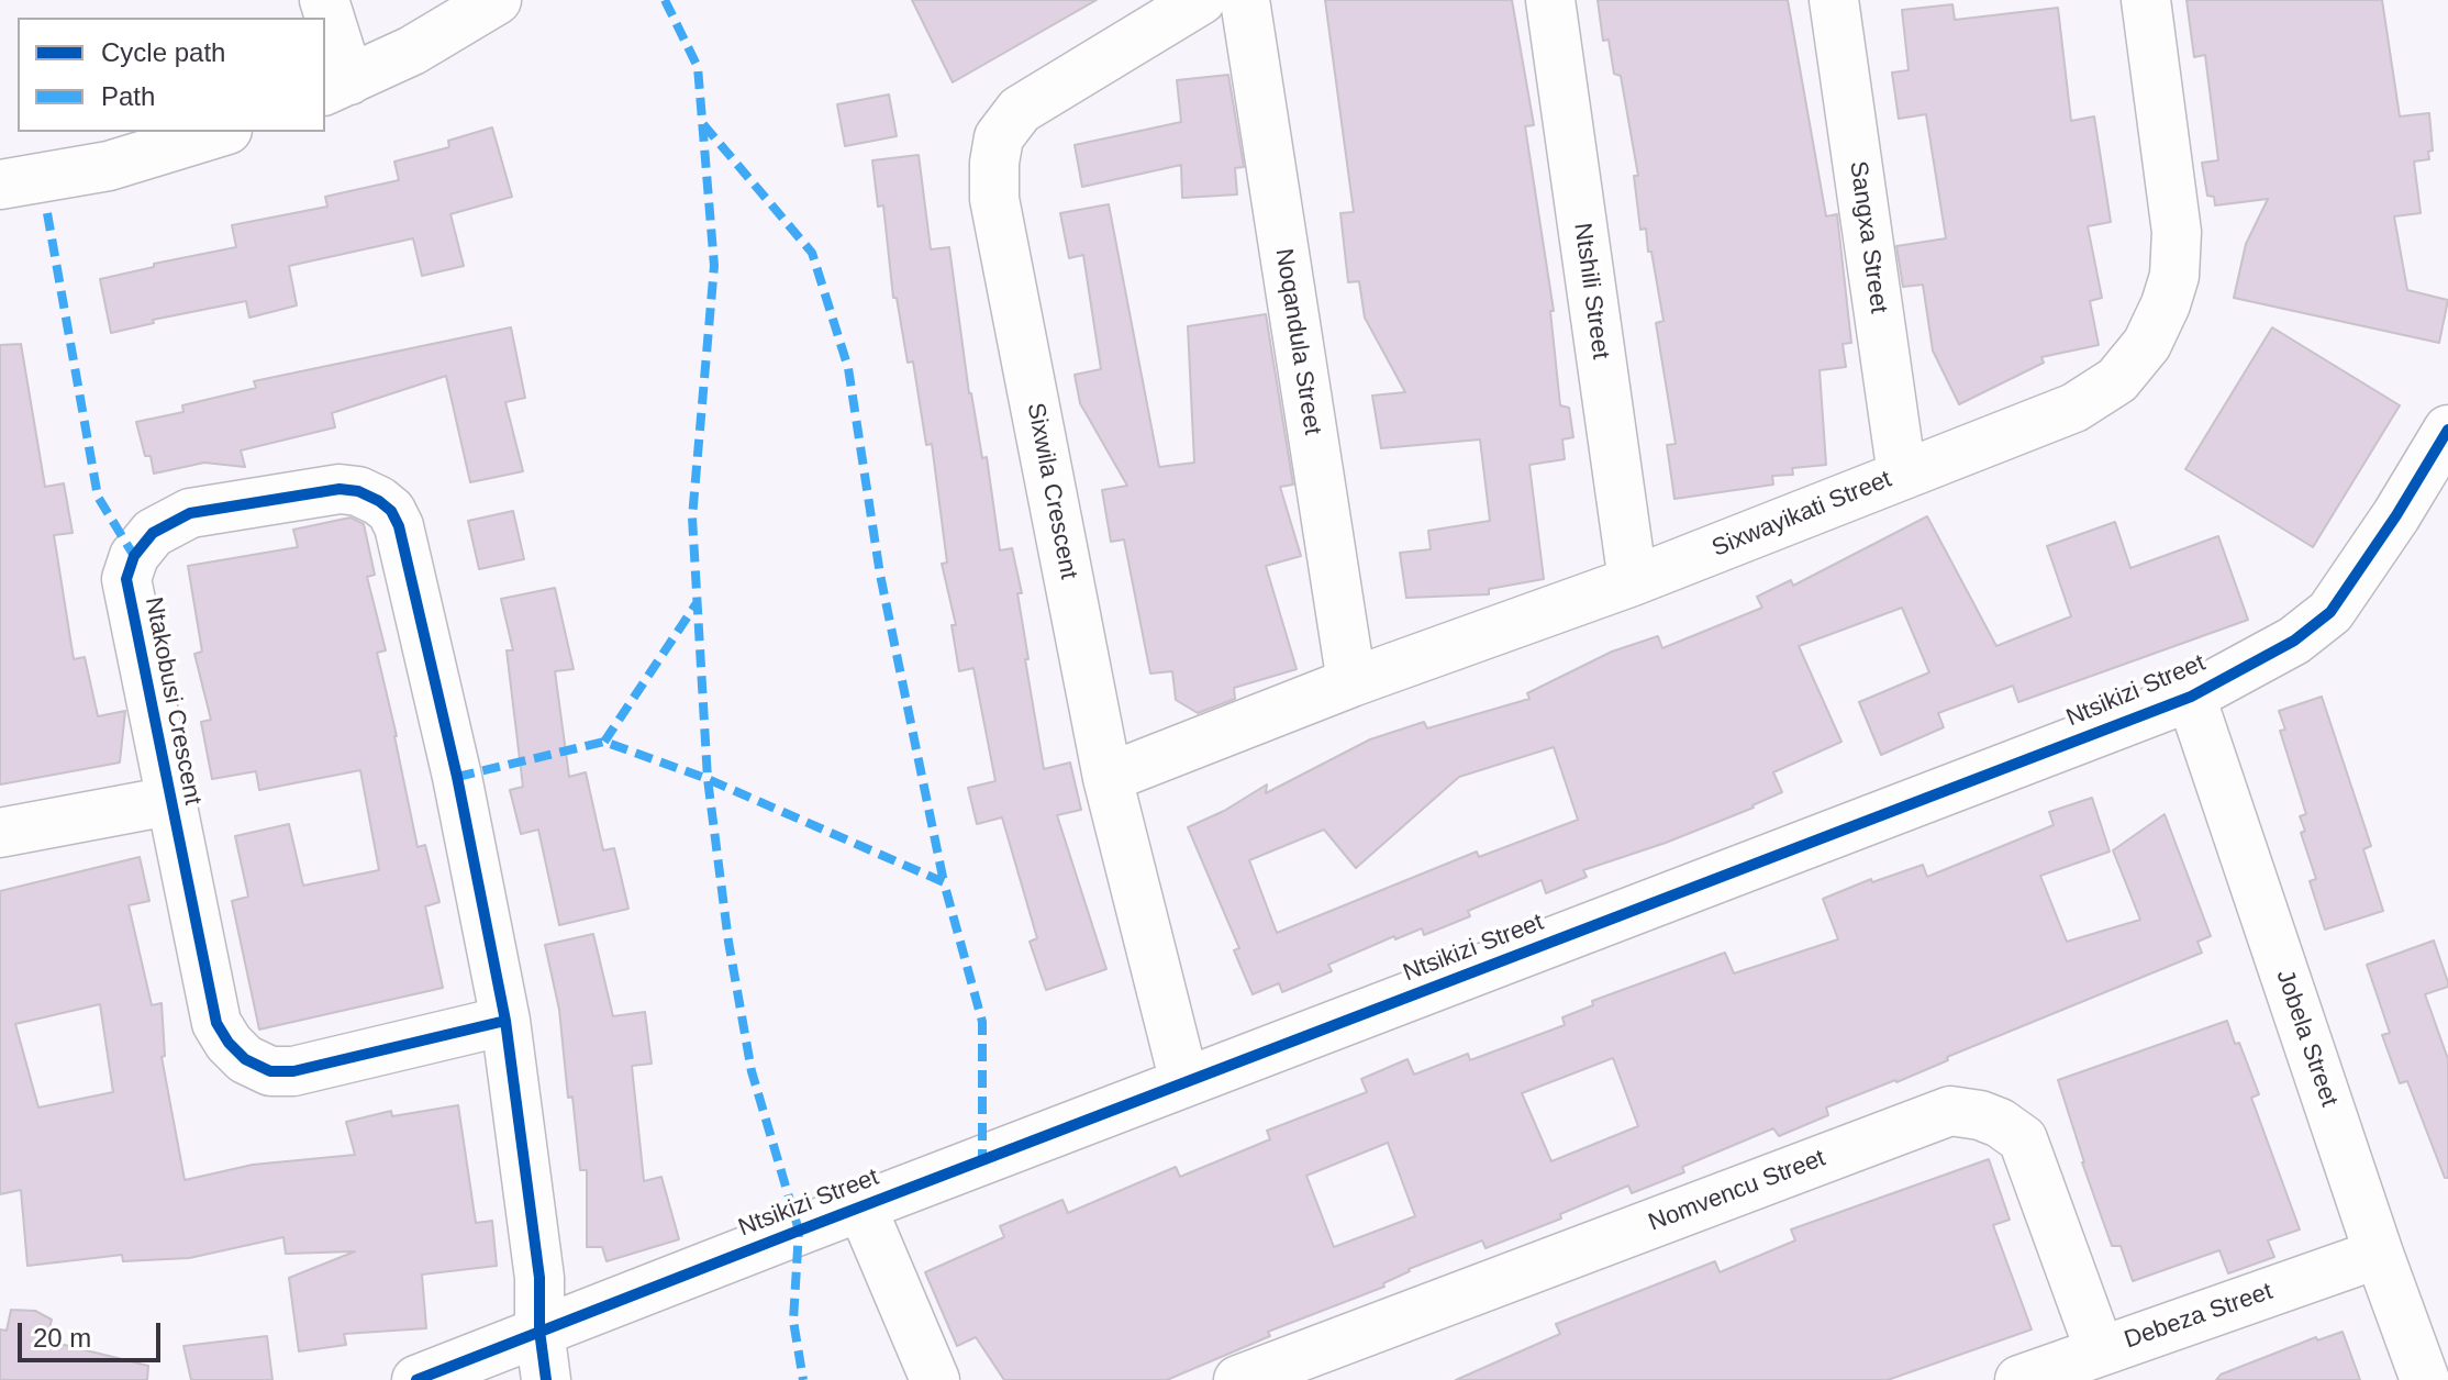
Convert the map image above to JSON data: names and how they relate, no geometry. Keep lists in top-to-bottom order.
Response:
{
  "streets": {
    "street": [
      "Sangxa Street",
      "Ntshili Street",
      "Noqandula Street",
      "Sixwila Crescent",
      "Sixwayikati Street",
      "Ntsikizi Street",
      "Ntakobusi Crescent",
      "Jobela Street",
      "Nomvencu Street",
      "Debeza Street"
    ]
  },
  "crossings": [
    ["Sangxa Street", "Sixwayikati Street"],
    ["Ntshili Street", "Sixwayikati Street"],
    ["Noqandula Street", "Sixwayikati Street"],
    ["Sixwila Crescent", "Sixwayikati Street"],
    ["Sixwila Crescent", "Ntsikizi Street"],
    ["Ntsikizi Street", "Ntakobusi Crescent"],
    ["Ntsikizi Street", "Jobela Street"],
    ["Jobela Street", "Debeza Street"],
    ["Nomvencu Street", "Debeza Street"]
  ],
  "legend": ["Cycle path", "Path"],
  "scale_bar": "20 m"
}
